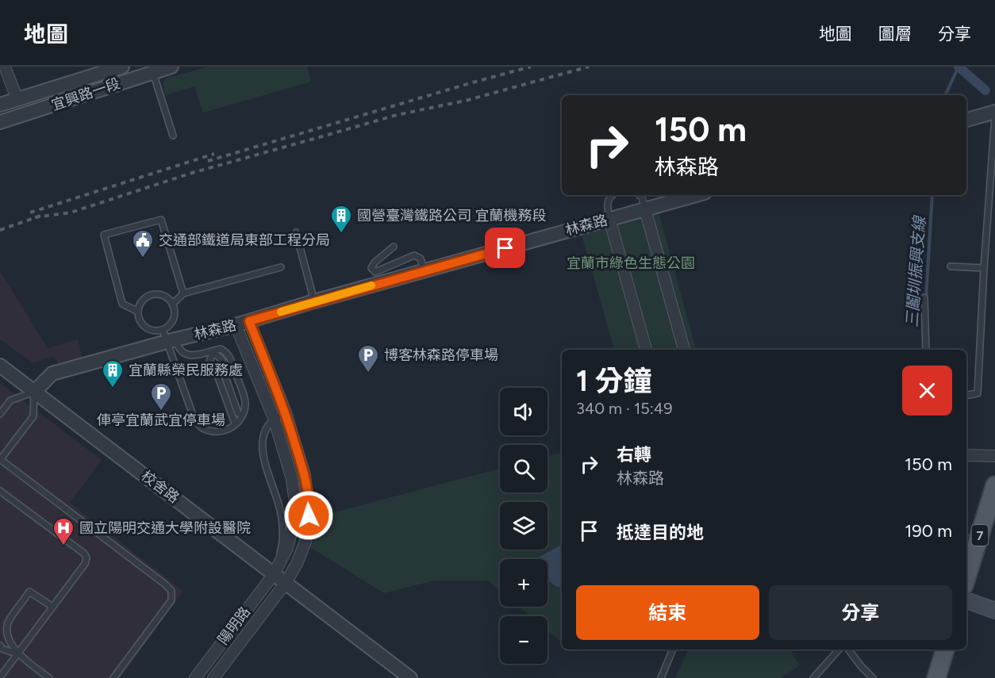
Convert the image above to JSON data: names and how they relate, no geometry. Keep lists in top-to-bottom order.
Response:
{
  "streets": {
    "main road": ["7"],
    "street": [
      "宜興路一段",
      "林森路",
      "校舍路",
      "陽明路"
    ]
  },
  "crossings": [
    ["林森路", "校舍路"],
    ["林森路", "陽明路"],
    ["校舍路", "陽明路"]
  ],
  "water": ["三鬮圳振興支線"],
  "parks": ["宜蘭市綠色生態公園"],
  "places": {
    "building": ["國營臺灣鐵路公司 宜蘭機務段", "宜蘭縣榮民服務處"],
    "public building": ["交通部鐵道局東部工程分局"],
    "parking": ["博客林森路停車場", "俥亭宜蘭武宜停車場"],
    "hospital": ["國立陽明交通大學附設醫院"]
  },
  "page": {
    "header": "地圖",
    "nav": ["地圖", "圖層", "分享"],
    "turn": ["150 m", "林森路"],
    "heading": ["1 分鐘", "340 m · 15:49"],
    "map_buttons": ["+", "−"],
    "list": [
      {
        "name": "右轉",
        "note": "林森路",
        "value": "150 m"
      },
      {
        "name": "抵達目的地",
        "value": "190 m"
      }
    ],
    "buttons": ["結束", "分享"]
  }
}
